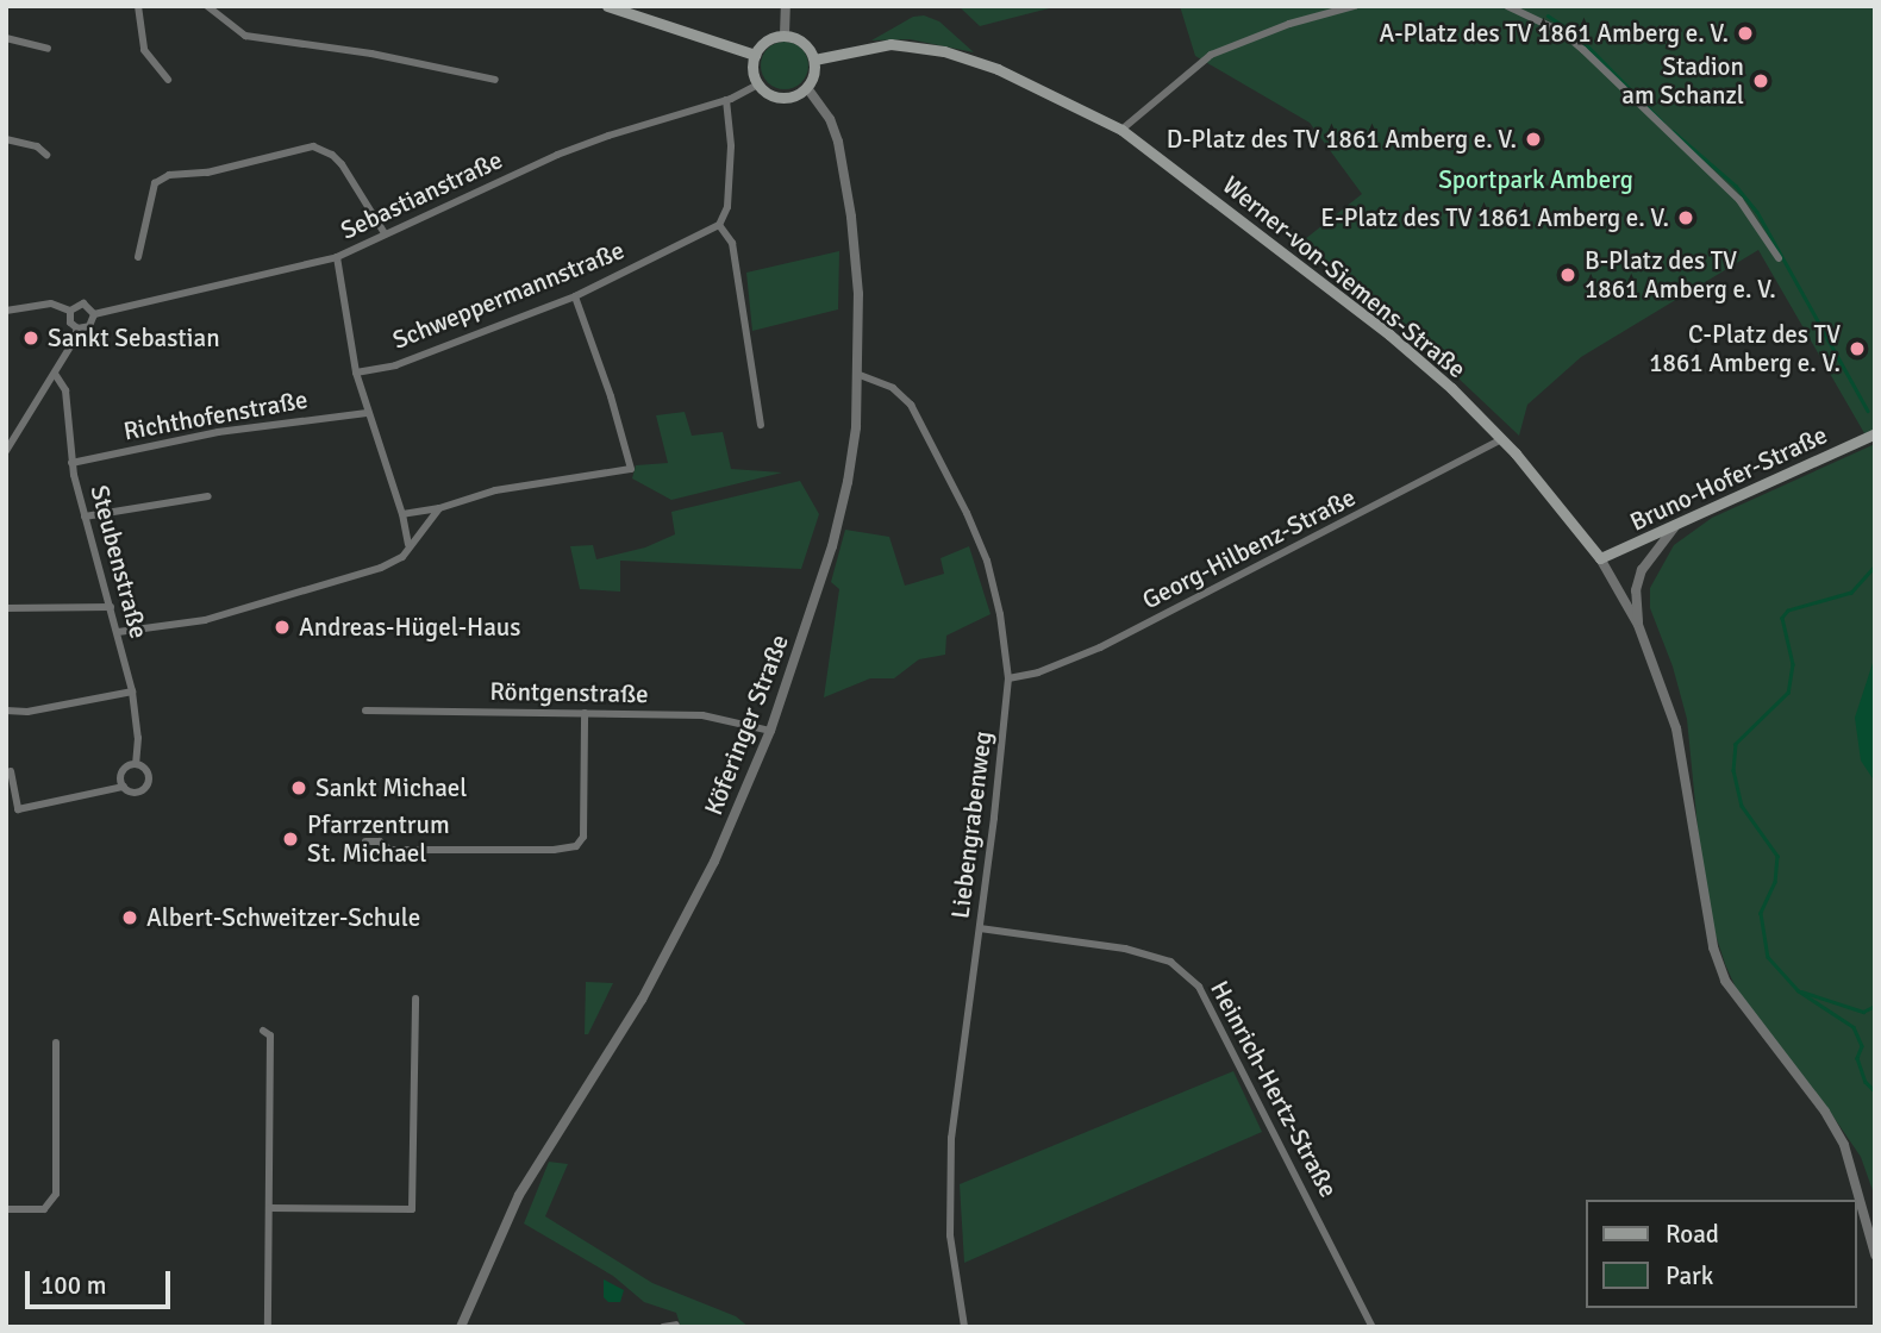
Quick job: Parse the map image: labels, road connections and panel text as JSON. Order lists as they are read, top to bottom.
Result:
{
  "streets": {
    "main road": ["Werner-von-Siemens-Straße", "Bruno-Hofer-Straße"],
    "street": [
      "Sebastianstraße",
      "Schweppermannstraße",
      "Richthofenstraße",
      "Georg-Hilbenz-Straße",
      "Steubenstraße",
      "Röntgenstraße",
      "Köferinger Straße",
      "Liebengrabenweg",
      "Heinrich-Hertz-Straße"
    ]
  },
  "crossings": [
    ["Sebastianstraße", "Werner-von-Siemens-Straße"],
    ["Sebastianstraße", "Köferinger Straße"],
    ["Werner-von-Siemens-Straße", "Bruno-Hofer-Straße"],
    ["Werner-von-Siemens-Straße", "Georg-Hilbenz-Straße"],
    ["Werner-von-Siemens-Straße", "Köferinger Straße"],
    ["Richthofenstraße", "Steubenstraße"],
    ["Georg-Hilbenz-Straße", "Liebengrabenweg"],
    ["Röntgenstraße", "Köferinger Straße"],
    ["Köferinger Straße", "Liebengrabenweg"],
    ["Liebengrabenweg", "Heinrich-Hertz-Straße"]
  ],
  "parks": ["Sportpark Amberg"],
  "places": [
    "A-Platz des TV 1861 Amberg e. V.",
    "Stadion am Schanzl",
    "D-Platz des TV 1861 Amberg e. V.",
    "E-Platz des TV 1861 Amberg e. V.",
    "B-Platz des TV 1861 Amberg e. V.",
    "Sankt Sebastian",
    "C-Platz des TV 1861 Amberg e. V.",
    "Andreas-Hügel-Haus",
    "Sankt Michael",
    "Pfarrzentrum St. Michael",
    "Albert-Schweitzer-Schule"
  ],
  "legend": ["Road", "Park"],
  "scale_bar": "100 m"
}
